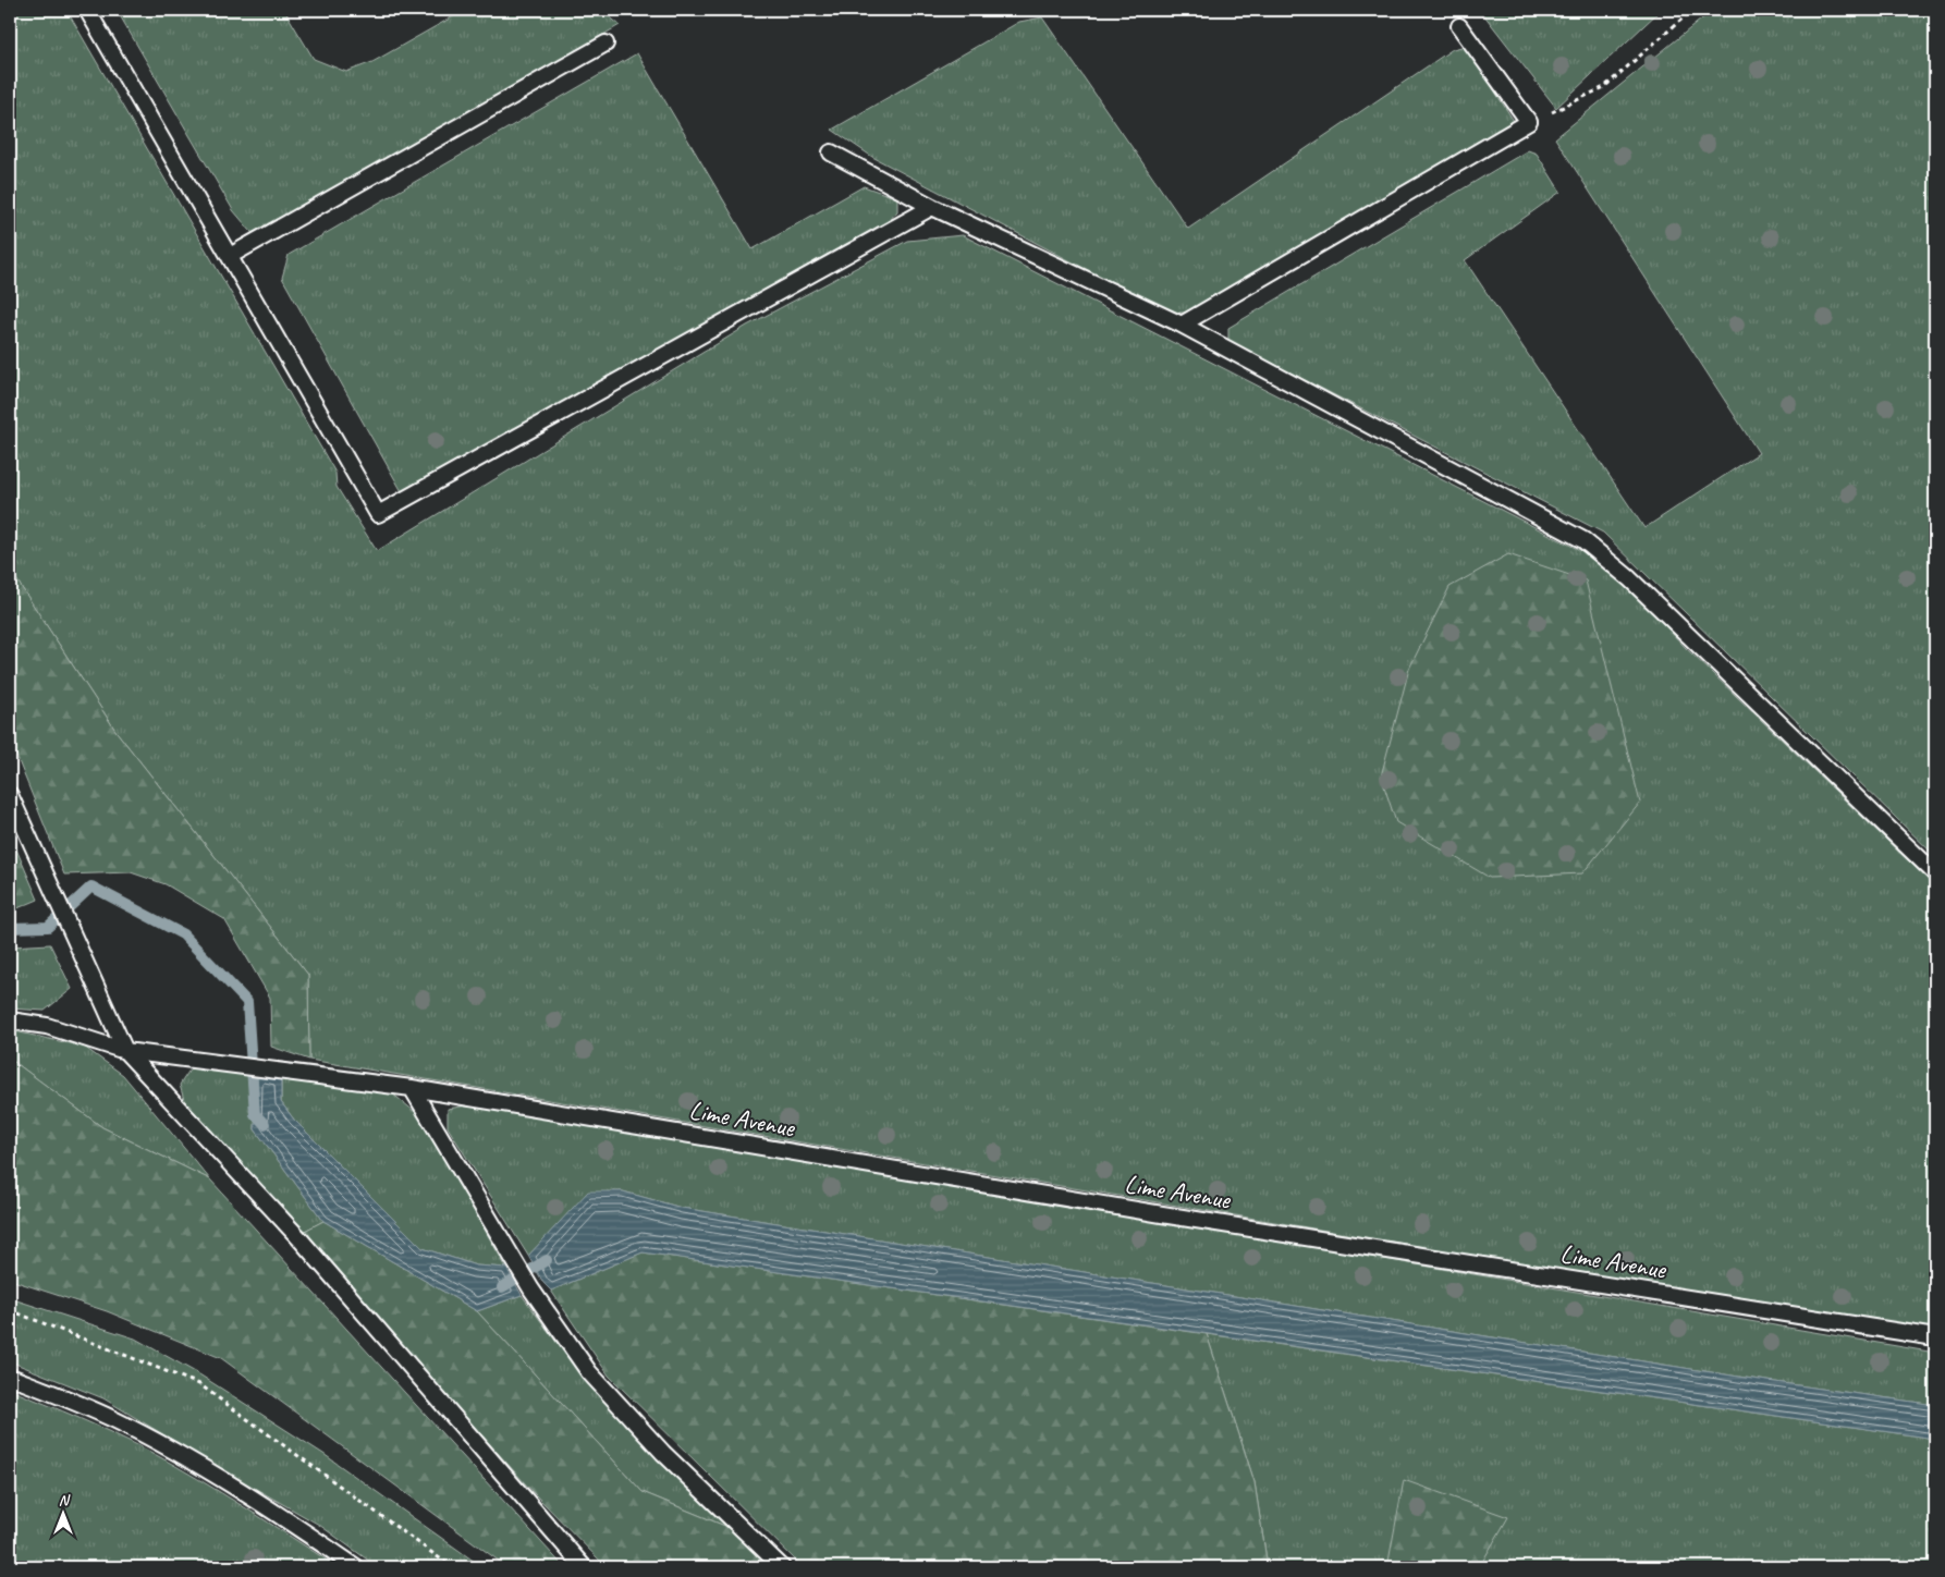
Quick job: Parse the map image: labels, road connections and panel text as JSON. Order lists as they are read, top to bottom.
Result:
{
  "streets": {
    "lane": ["Lime Avenue"]
  },
  "north": "top"
}
